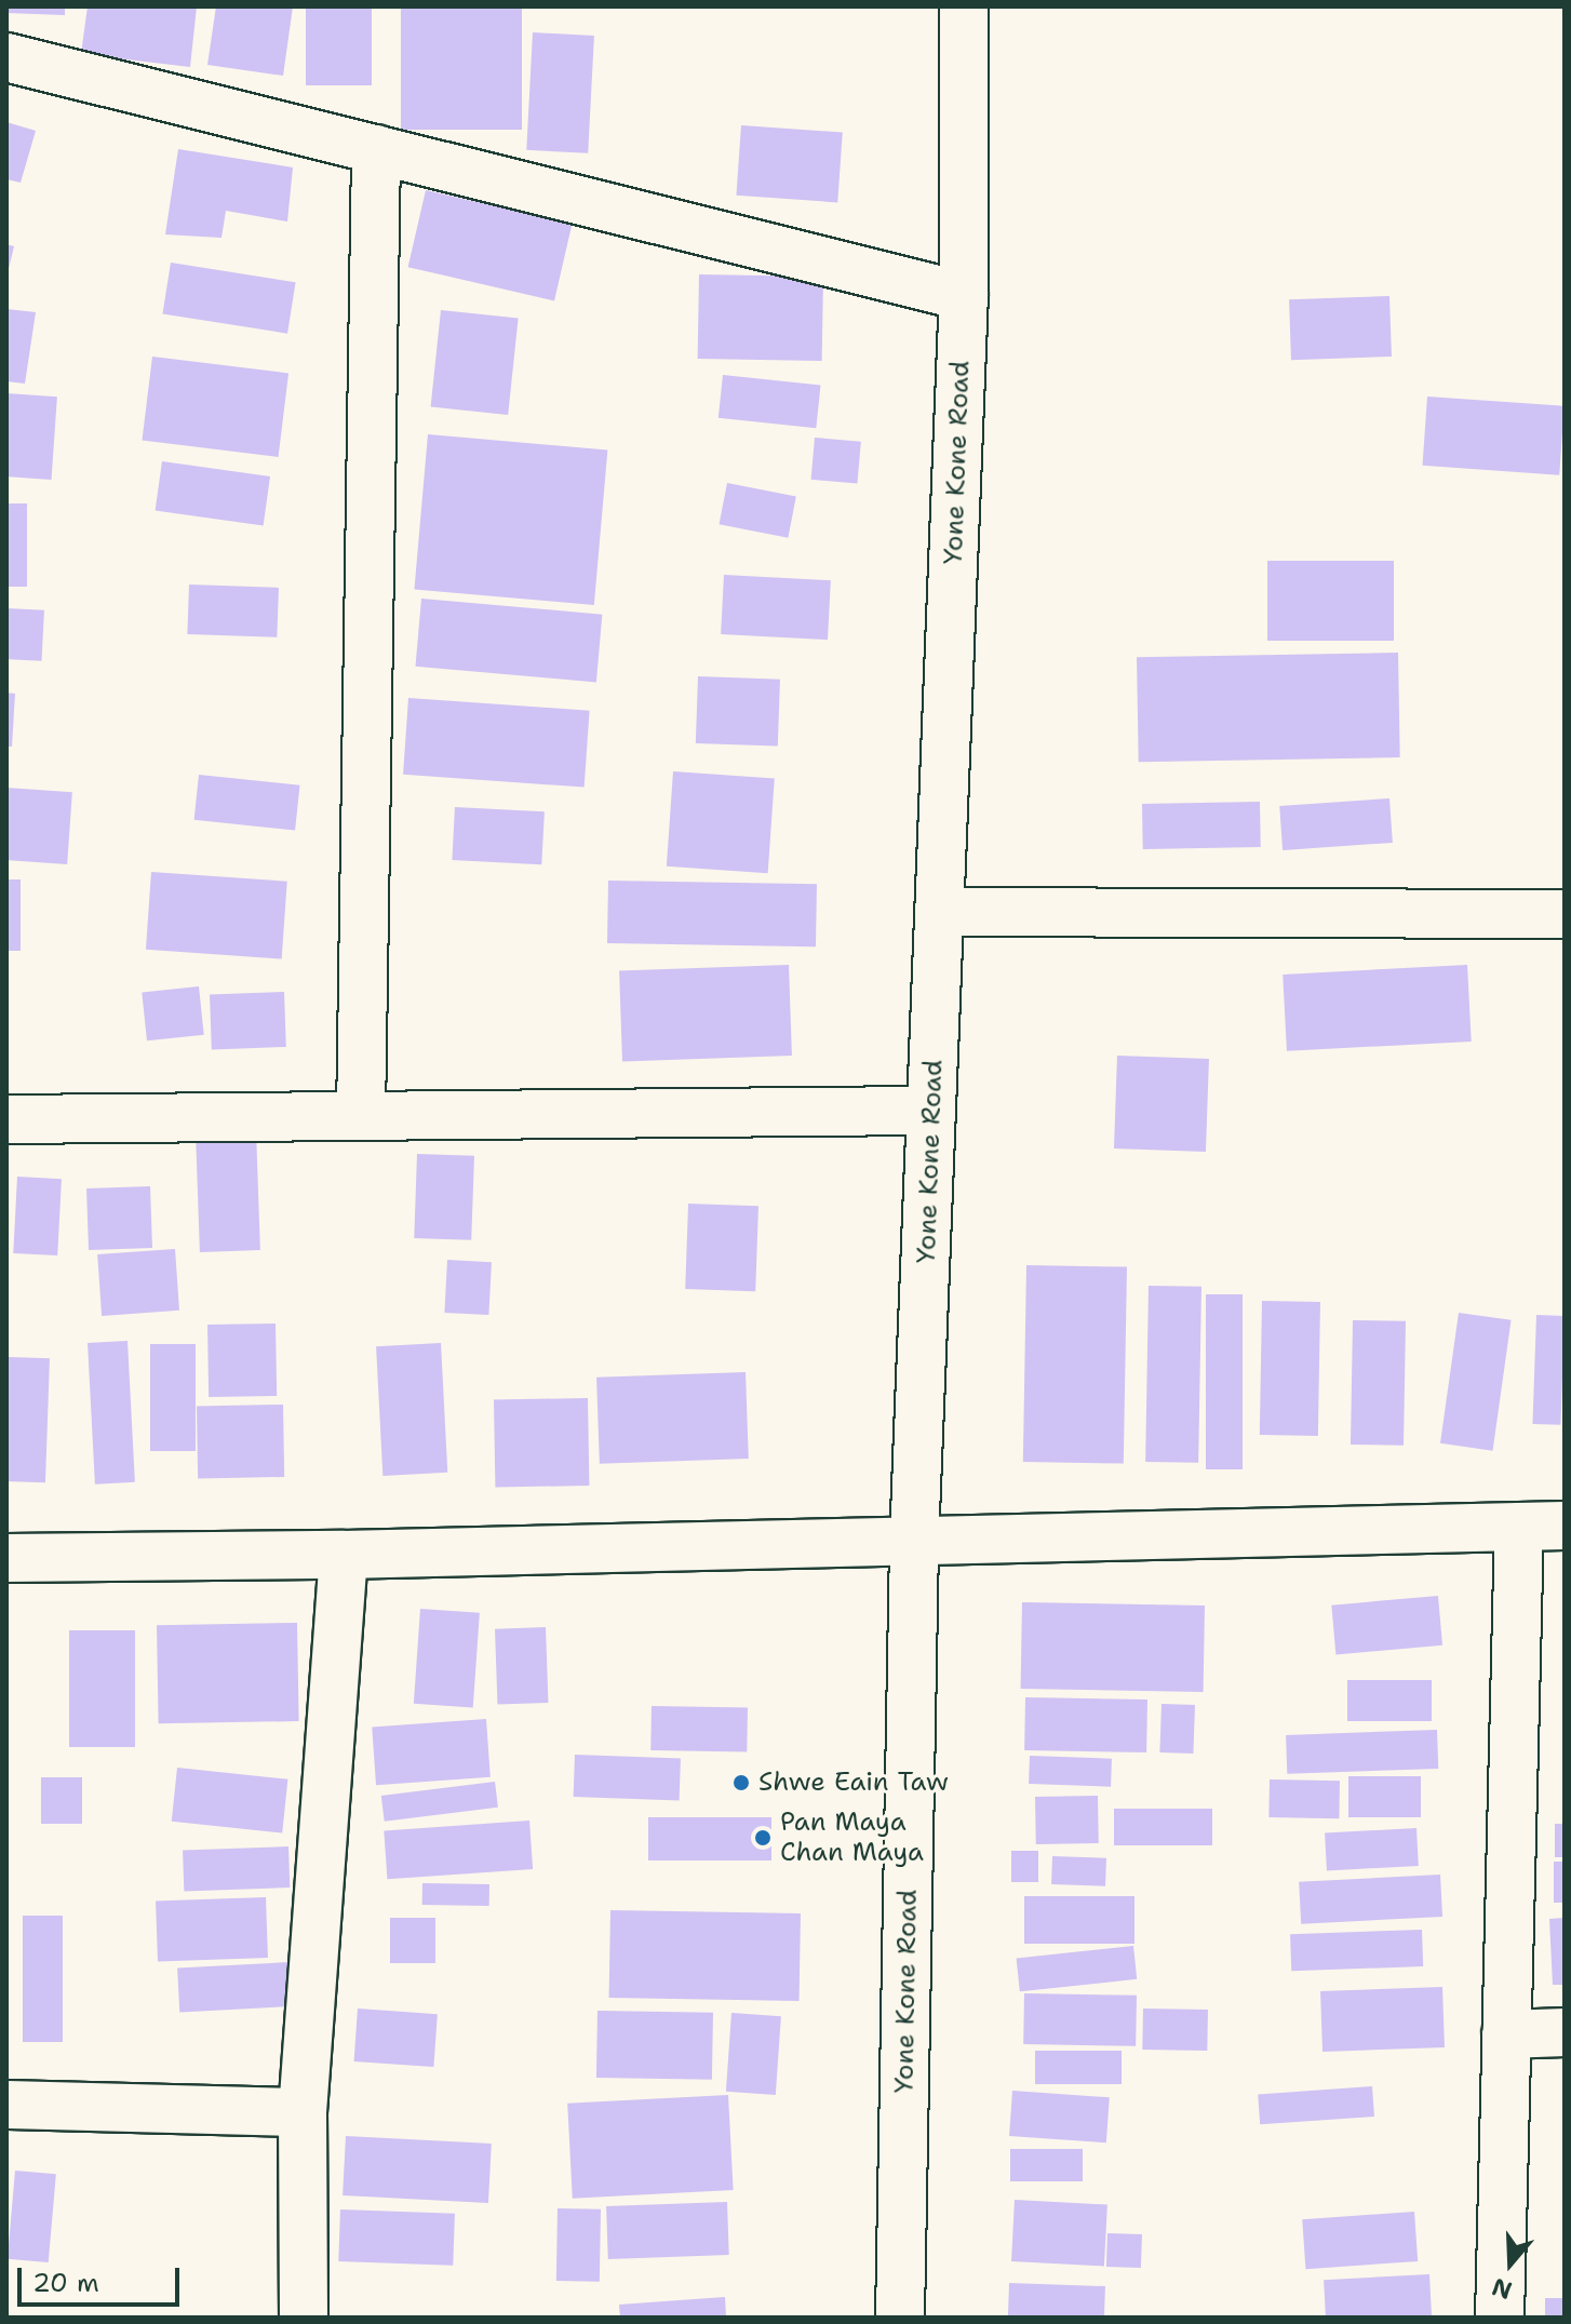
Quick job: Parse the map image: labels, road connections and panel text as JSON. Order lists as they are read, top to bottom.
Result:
{
  "streets": {
    "street": ["Yone Kone Road"]
  },
  "places": ["Shwe Eain Taw", "Pan Maya Chan Maya"],
  "scale_bar": "20 m",
  "north": "bottom"
}
